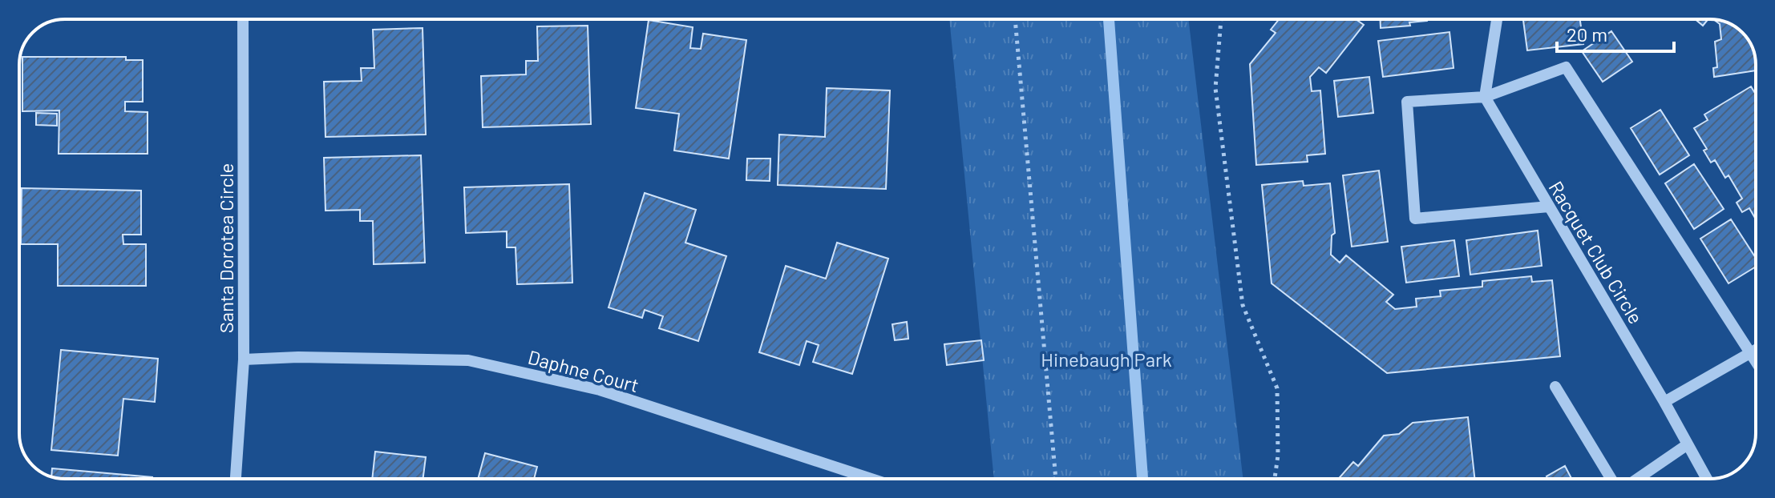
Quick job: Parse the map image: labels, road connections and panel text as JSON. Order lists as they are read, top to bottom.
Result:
{
  "streets": {
    "street": ["Santa Dorotea Circle", "Racquet Club Circle", "Daphne Court"]
  },
  "crossings": [
    ["Santa Dorotea Circle", "Daphne Court"]
  ],
  "parks": ["Hinebaugh Park"],
  "scale_bar": "20 m"
}
